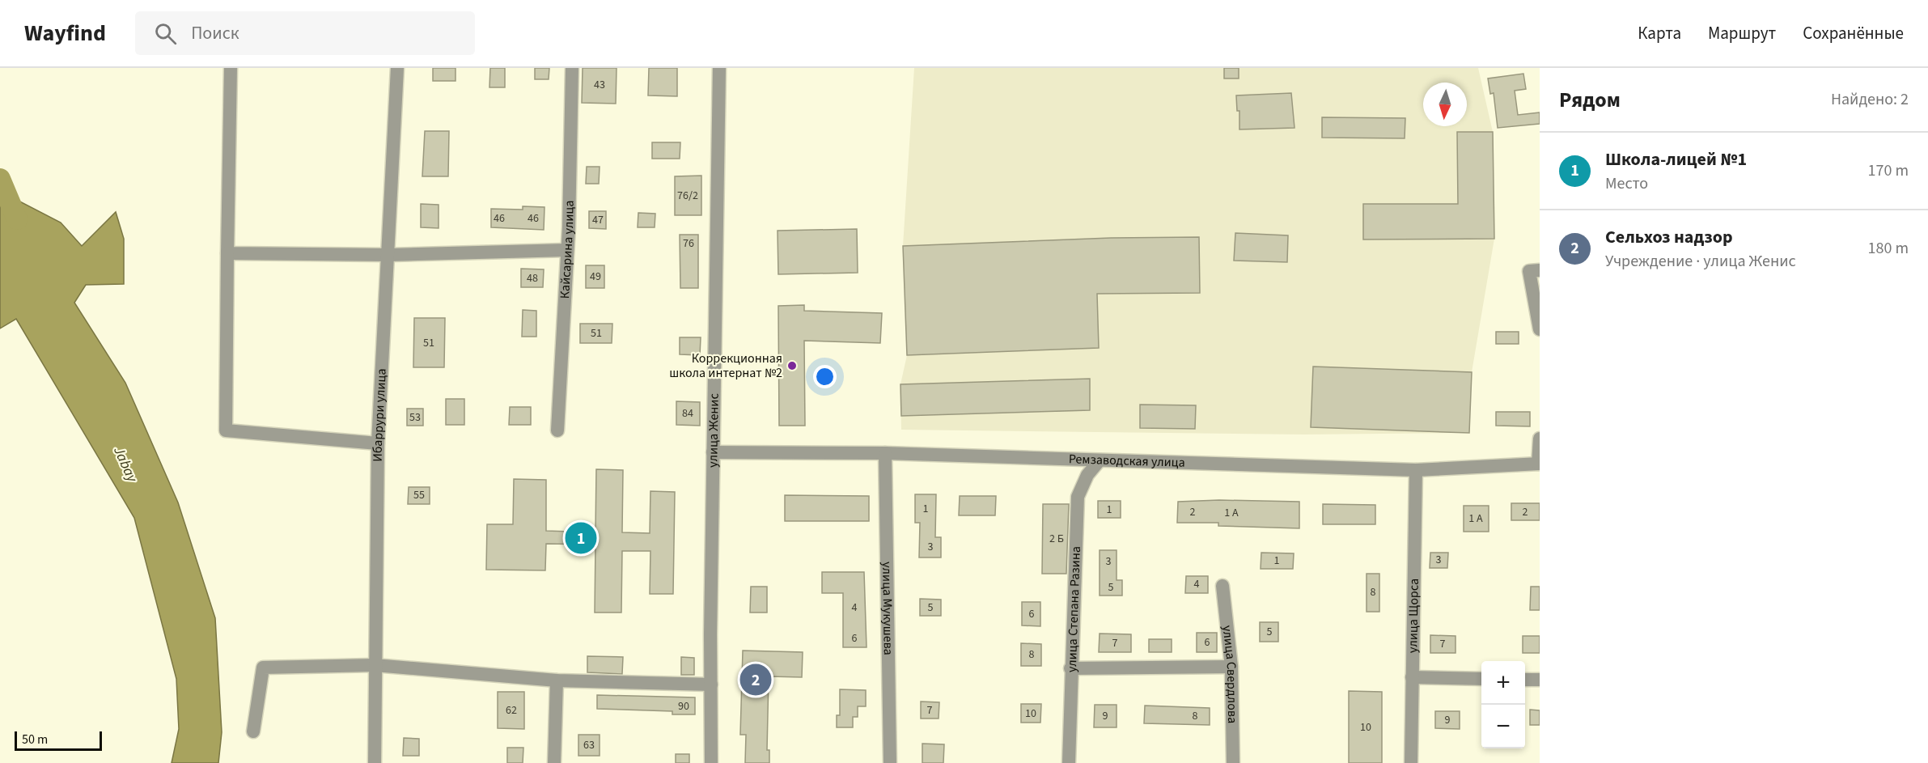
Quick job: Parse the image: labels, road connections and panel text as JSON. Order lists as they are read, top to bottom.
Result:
{
  "streets": {
    "street": [
      "Кайсарина улица",
      "Ибаррури улица",
      "улица Женис",
      "Ремзаводская улица",
      "улица Мукушева",
      "улица Степана Разина",
      "улица Щорса",
      "улица Свердлова"
    ]
  },
  "crossings": [
    ["улица Женис", "Ремзаводская улица"],
    ["Ремзаводская улица", "улица Мукушева"],
    ["Ремзаводская улица", "улица Степана Разина"],
    ["Ремзаводская улица", "улица Щорса"]
  ],
  "water": ["Jabay"],
  "places": ["Коррекционная школа интернат №2"],
  "house_numbers": [
    "43",
    "76/2",
    "46",
    "46",
    "47",
    "76",
    "49",
    "48",
    "51",
    "51",
    "84",
    "53",
    "55",
    "1",
    "1",
    "2",
    "2",
    "1 А",
    "1 А",
    "2 Б",
    "3",
    "3",
    "1",
    "3",
    "4",
    "5",
    "8",
    "4",
    "5",
    "6",
    "5",
    "6",
    "6",
    "7",
    "7",
    "8",
    "90",
    "62",
    "7",
    "10",
    "9",
    "8",
    "9",
    "10",
    "63"
  ],
  "scale_bar": "50 m",
  "north": "bottom",
  "page": {
    "header": "Wayfind",
    "search": "Поиск",
    "nav": ["Карта", "Маршрут", "Сохранённые"],
    "heading": ["Рядом", "Найдено: 2"],
    "list": [
      {
        "mark": "1",
        "name": "Школа-лицей №1",
        "note": "Место",
        "value": "170 m"
      },
      {
        "mark": "2",
        "name": "Сельхоз надзор",
        "note": "Учреждение · улица Женис",
        "value": "180 m"
      }
    ],
    "pins": ["1", "2"],
    "map_buttons": ["+", "−"],
    "scale": "50 m"
  }
}
